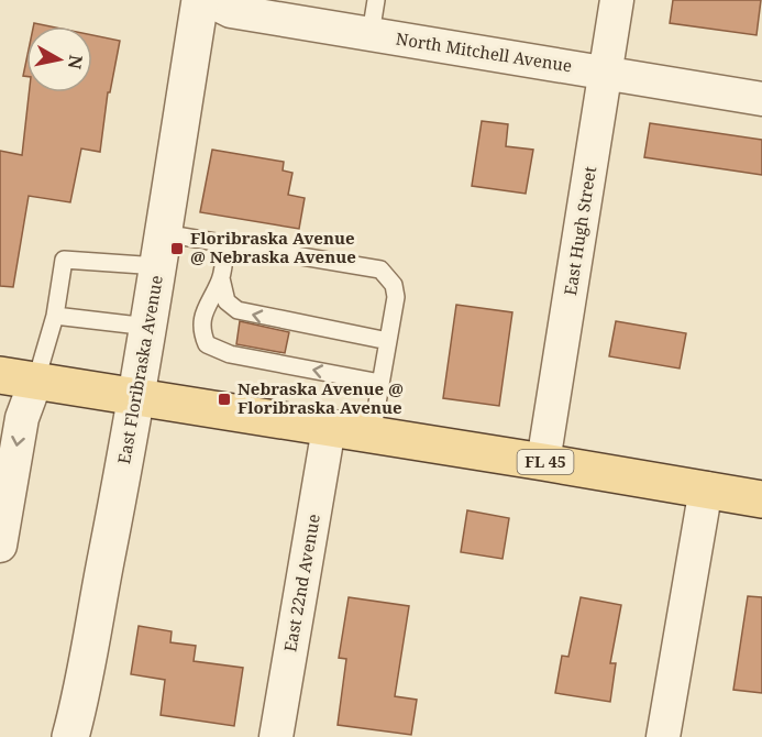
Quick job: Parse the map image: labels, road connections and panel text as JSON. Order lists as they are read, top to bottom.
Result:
{
  "streets": {
    "main road": ["FL 45"],
    "street": [
      "North Mitchell Avenue",
      "East Hugh Street",
      "East Floribraska Avenue",
      "East 22nd Avenue"
    ]
  },
  "crossings": [
    ["North Mitchell Avenue", "East Hugh Street"],
    ["East Hugh Street", "FL 45"],
    ["East Floribraska Avenue", "FL 45"],
    ["FL 45", "East 22nd Avenue"]
  ],
  "places": {
    "transit": ["Floribraska Avenue @ Nebraska Avenue", "Nebraska Avenue @ Floribraska Avenue"]
  },
  "north": "right"
}
